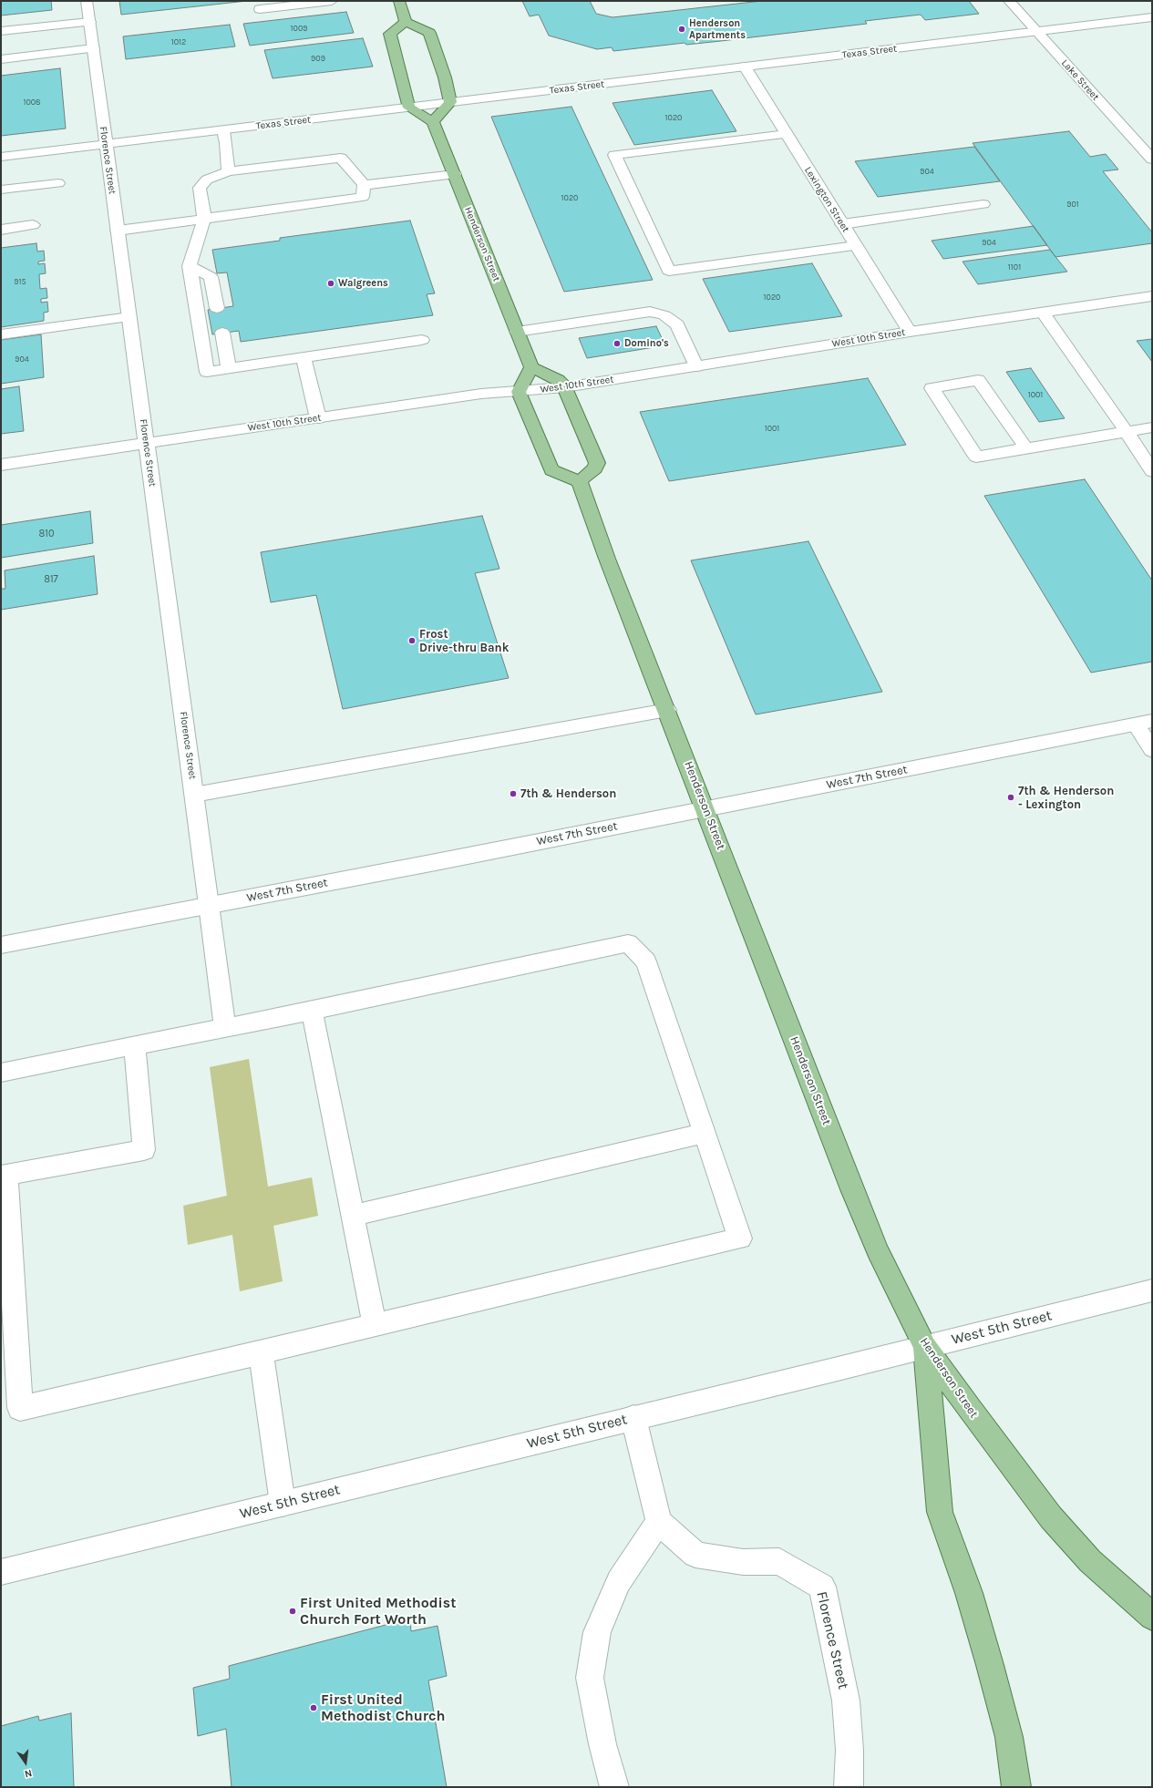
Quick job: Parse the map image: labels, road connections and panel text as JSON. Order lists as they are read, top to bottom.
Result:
{
  "streets": {
    "main road": ["Henderson Street"],
    "street": [
      "Texas Street",
      "Lake Street",
      "Florence Street",
      "Lexington Street",
      "West 10th Street",
      "West 7th Street",
      "West 5th Street"
    ]
  },
  "crossings": [
    ["Texas Street", "Lake Street"],
    ["Texas Street", "Florence Street"],
    ["Texas Street", "Lexington Street"],
    ["Florence Street", "West 10th Street"],
    ["Florence Street", "West 7th Street"],
    ["Lexington Street", "West 10th Street"],
    ["Henderson Street", "West 7th Street"],
    ["Henderson Street", "West 5th Street"]
  ],
  "places": [
    "Henderson Apartments",
    "Walgreens",
    "Domino's",
    "Frost Drive-thru Bank",
    "7th & Henderson",
    "7th & Henderson - Lexington",
    "First United Methodist Church Fort Worth",
    "First United Methodist Church"
  ],
  "house_numbers": [
    "1009",
    "1012",
    "909",
    "1008",
    "1020",
    "904",
    "1020",
    "901",
    "904",
    "1101",
    "915",
    "1020",
    "904",
    "1001",
    "1001",
    "810",
    "817"
  ],
  "north": "bottom"
}
